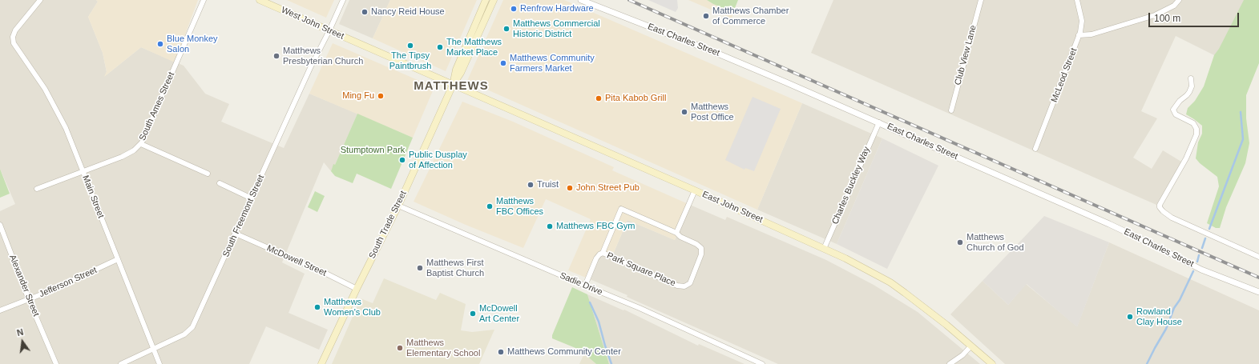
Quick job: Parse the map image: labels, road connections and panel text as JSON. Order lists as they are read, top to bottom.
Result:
{
  "streets": {
    "main road": ["West John Street", "East John Street", "South Trade Street"],
    "street": [
      "East Charles Street",
      "Club View Lane",
      "McLeod Street",
      "South Ames Street",
      "Charles Buckley Way",
      "Main Street",
      "South Freemont Street",
      "McDowell Street",
      "Park Square Place",
      "Jefferson Street",
      "Sadie Drive",
      "Alexander Street"
    ]
  },
  "crossings": [
    ["West John Street", "East John Street"],
    ["West John Street", "South Freemont Street"],
    ["West John Street", "South Trade Street"],
    ["East Charles Street", "Charles Buckley Way"],
    ["South Ames Street", "Main Street"],
    ["Charles Buckley Way", "East John Street"],
    ["Main Street", "South Freemont Street"],
    ["Main Street", "Jefferson Street"],
    ["East John Street", "South Trade Street"],
    ["South Freemont Street", "McDowell Street"],
    ["South Trade Street", "McDowell Street"],
    ["South Trade Street", "Sadie Drive"],
    ["Park Square Place", "Sadie Drive"],
    ["Jefferson Street", "Alexander Street"]
  ],
  "districts": ["MATTHEWS"],
  "parks": ["Stumptown Park"],
  "places": [
    "Renfrow Hardware",
    "Nancy Reid House",
    "Matthews Chamber of Commerce",
    "Matthews Commercial Historic District",
    "Blue Monkey Salon",
    "The Tipsy Paintbrush",
    "The Matthews Market Place",
    "Matthews Presbyterian Church",
    "Matthews Community Farmers Market",
    "Ming Fu",
    "Pita Kabob Grill",
    "Matthews Post Office",
    "Public Dusplay of Affection",
    "Truist",
    "John Street Pub",
    "Matthews FBC Offices",
    "Matthews FBC Gym",
    "Matthews Church of God",
    "Matthews First Baptist Church",
    "Matthews Women's Club",
    "McDowell Art Center",
    "Rowland Clay House",
    "Matthews Elementary School",
    "Matthews Community Center"
  ],
  "scale_bar": "100 m",
  "north": "top"
}
